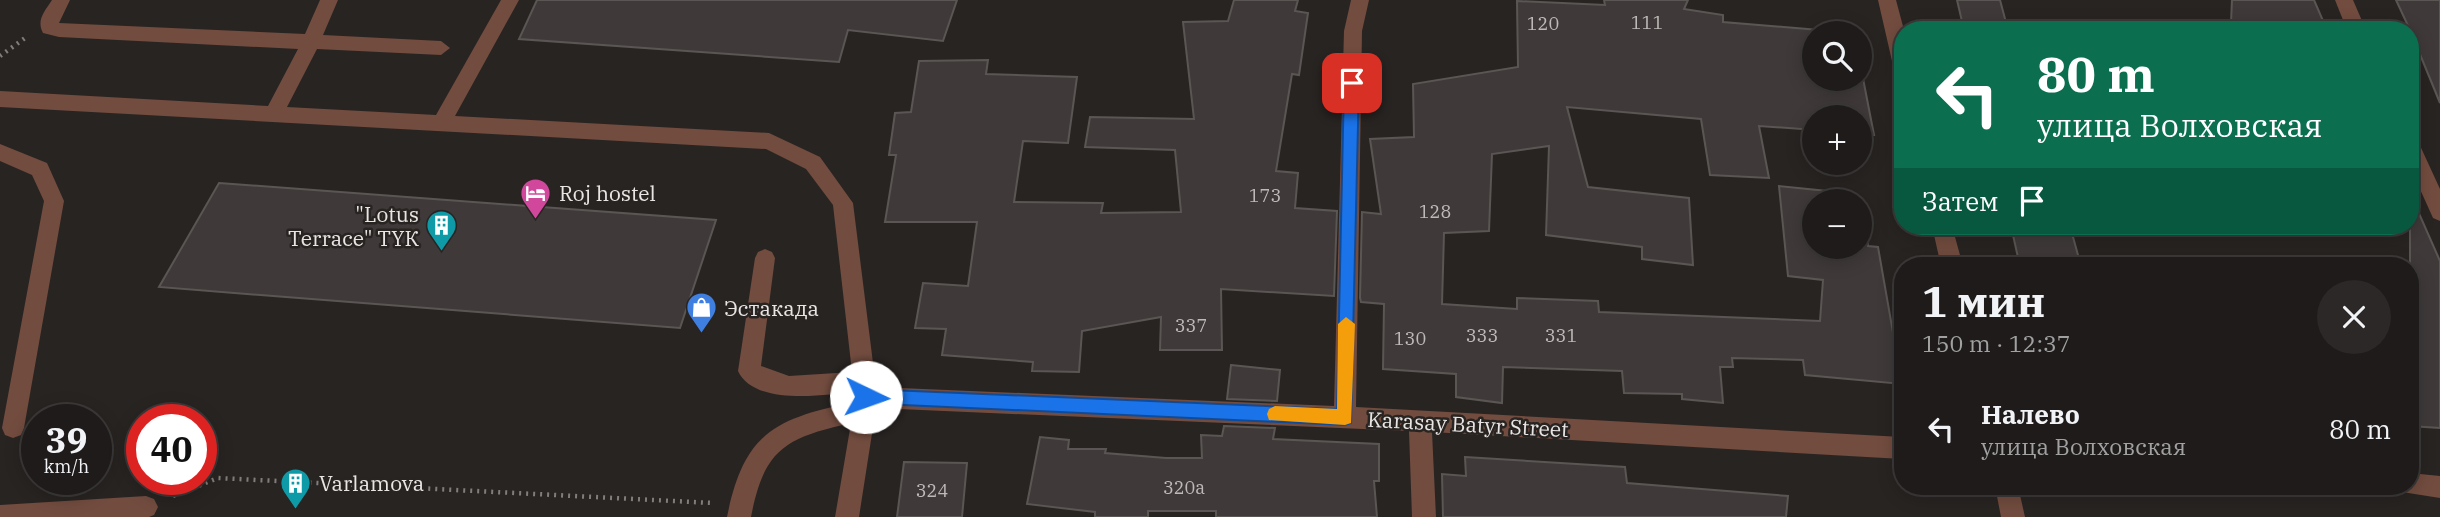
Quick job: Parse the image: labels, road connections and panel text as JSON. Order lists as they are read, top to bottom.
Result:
{
  "streets": {
    "street": ["Karasay Batyr Street"]
  },
  "places": {
    "hotel": ["Roj hostel"],
    "building": ["\"Lotus Terrace\" ТҮК", "Varlamova"],
    "shop": ["Эстакада"]
  },
  "house_numbers": [
    "111",
    "120",
    "173",
    "128",
    "337",
    "333",
    "331",
    "130",
    "320а",
    "324"
  ],
  "page": {
    "map_buttons": ["+", "−"],
    "turn": ["80 m", "улица Волховская"],
    "then": "Затем",
    "heading": ["1 мин", "150 m · 12:37"],
    "list": [
      {
        "name": "Налево",
        "note": "улица Волховская",
        "value": "80 m"
      }
    ],
    "speed": "39 km/h",
    "limit": "40"
  }
}
